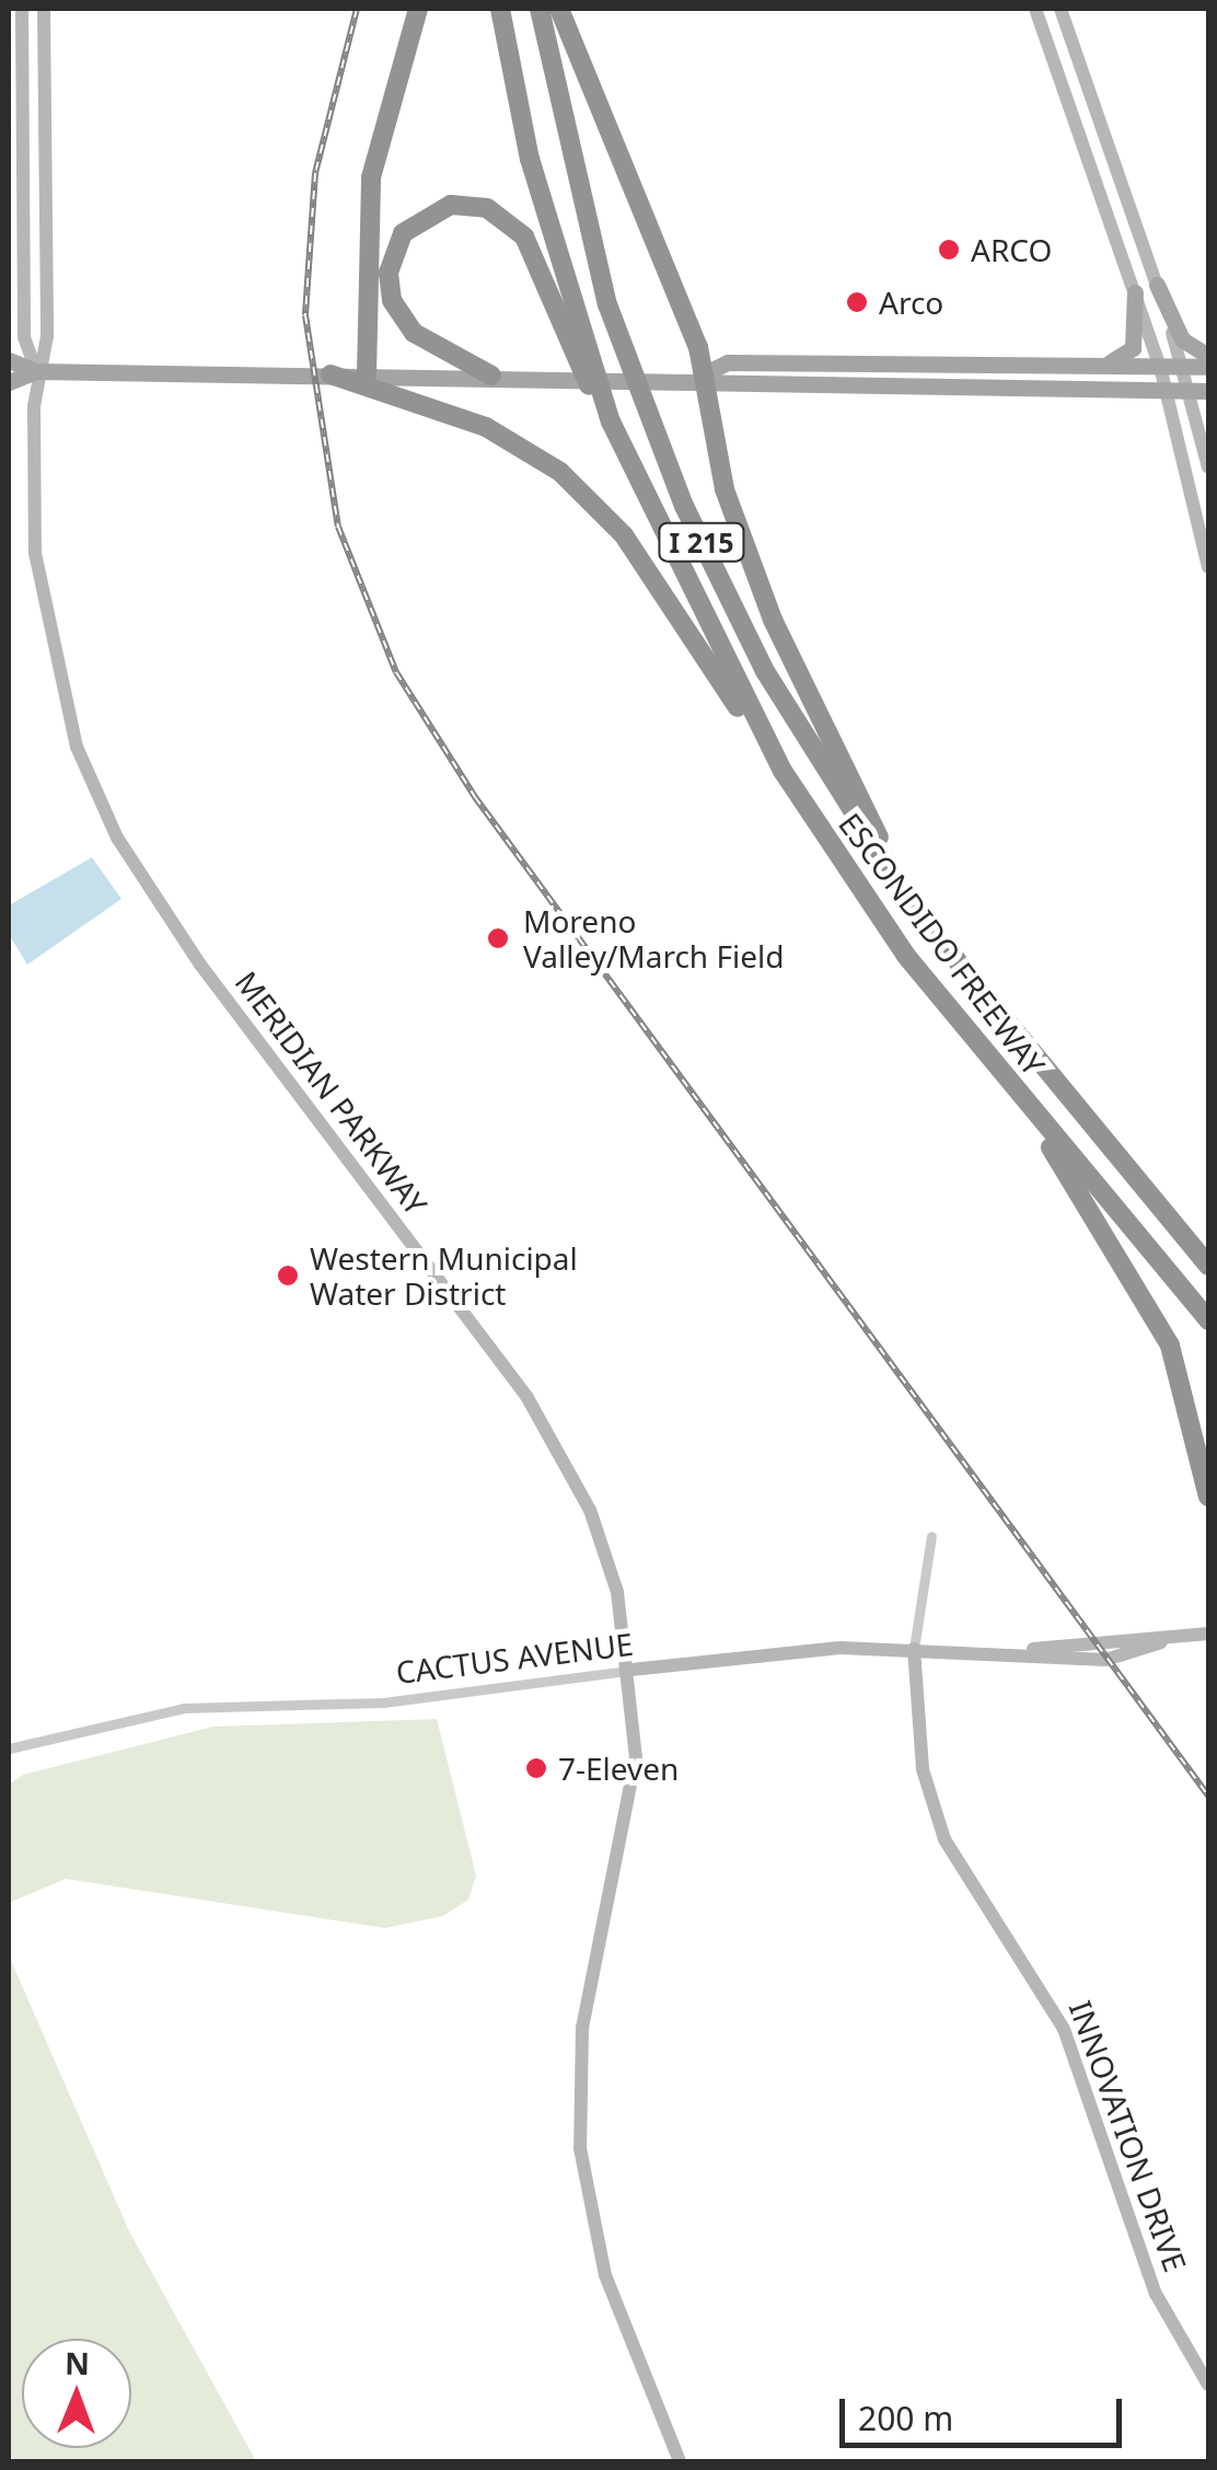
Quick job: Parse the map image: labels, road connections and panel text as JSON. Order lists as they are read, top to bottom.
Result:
{
  "streets": {
    "highway": ["I 215", "ESCONDIDO FREEWAY"],
    "main road": ["MERIDIAN PARKWAY", "CACTUS AVENUE", "INNOVATION DRIVE"]
  },
  "crossings": [
    ["MERIDIAN PARKWAY", "CACTUS AVENUE"],
    ["CACTUS AVENUE", "INNOVATION DRIVE"]
  ],
  "places": [
    "ARCO",
    "Arco",
    "Moreno Valley/March Field",
    "Western Municipal Water District",
    "7-Eleven"
  ],
  "scale_bar": "200 m",
  "north": "top"
}
